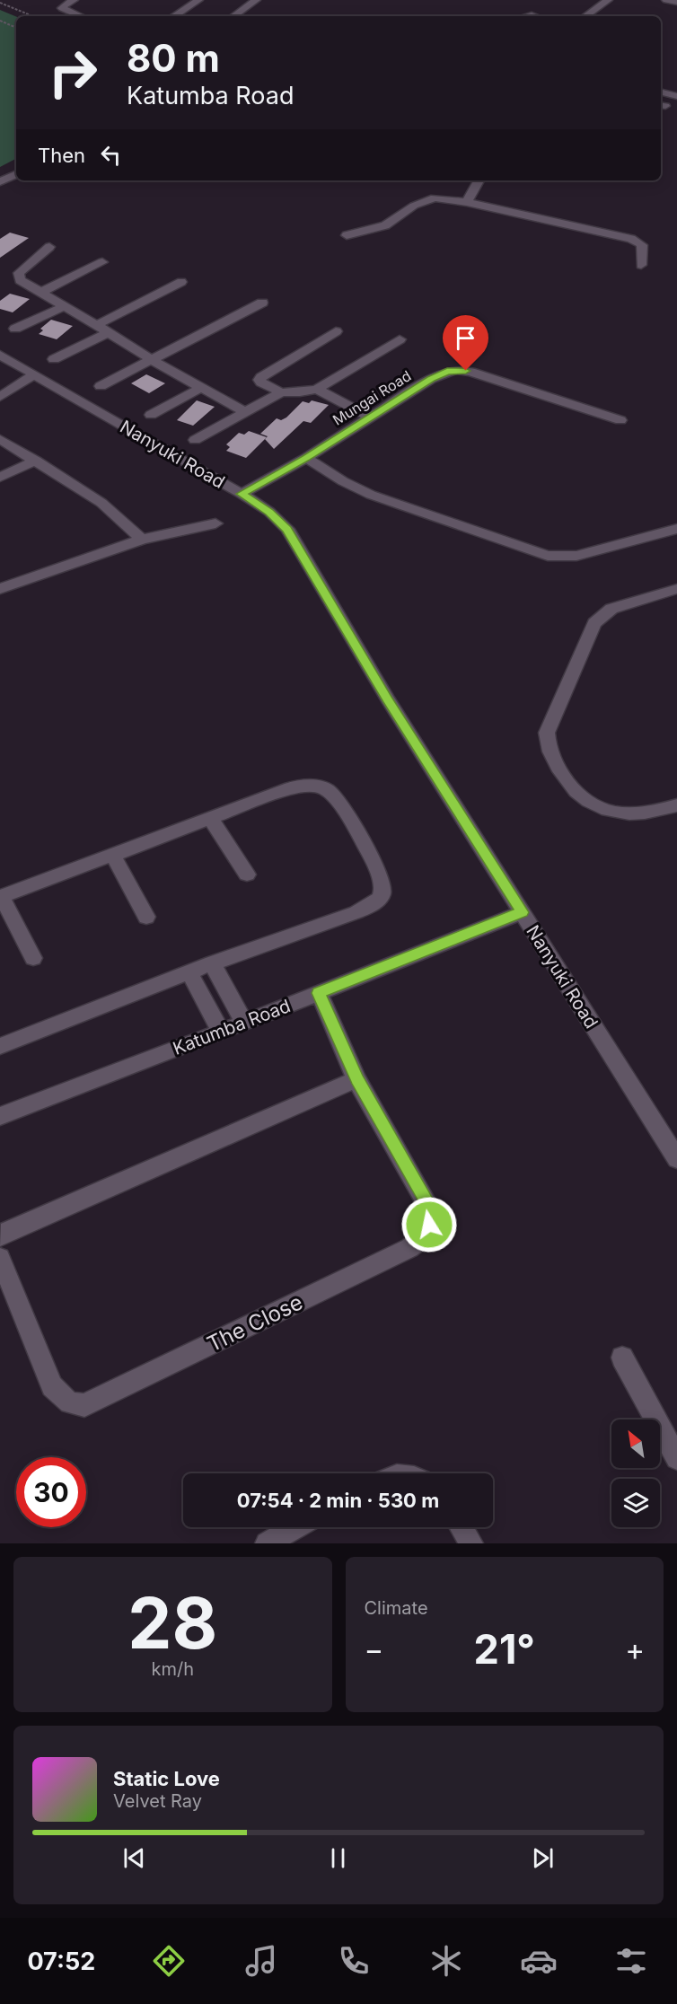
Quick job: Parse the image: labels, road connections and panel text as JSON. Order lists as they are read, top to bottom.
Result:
{
  "streets": {
    "street": [
      "Mungai Road",
      "Nanyuki Road",
      "Katumba Road",
      "The Close"
    ]
  },
  "crossings": [
    ["Mungai Road", "Nanyuki Road"],
    ["Nanyuki Road", "Katumba Road"],
    ["Katumba Road", "The Close"]
  ],
  "north": "top left",
  "page": {
    "turn": ["80 m", "Katumba Road"],
    "then": "Then",
    "limit": "30",
    "trip": "07:54 · 2 min · 530 m",
    "tile": [
      ["28", "km/h"],
      "Climate"
    ],
    "heat": ["−", "21°", "+"],
    "song": ["Static Love", "Velvet Ray"],
    "tabs": "07:52"
  }
}
